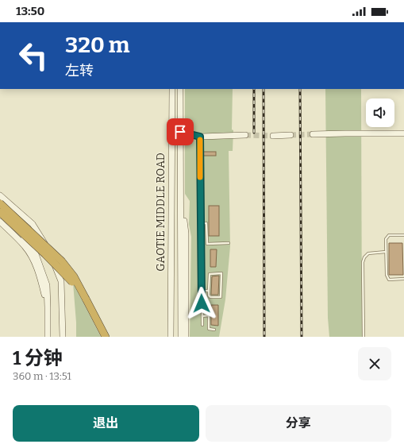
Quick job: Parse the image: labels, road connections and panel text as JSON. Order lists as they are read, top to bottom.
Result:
{
  "streets": {
    "street": ["GAOTIE MIDDLE ROAD"]
  },
  "page": {
    "status": "13:50",
    "turn": ["320 m", "左转"],
    "heading": ["1 分钟", "360 m · 13:51"],
    "buttons": ["退出", "分享"]
  }
}
